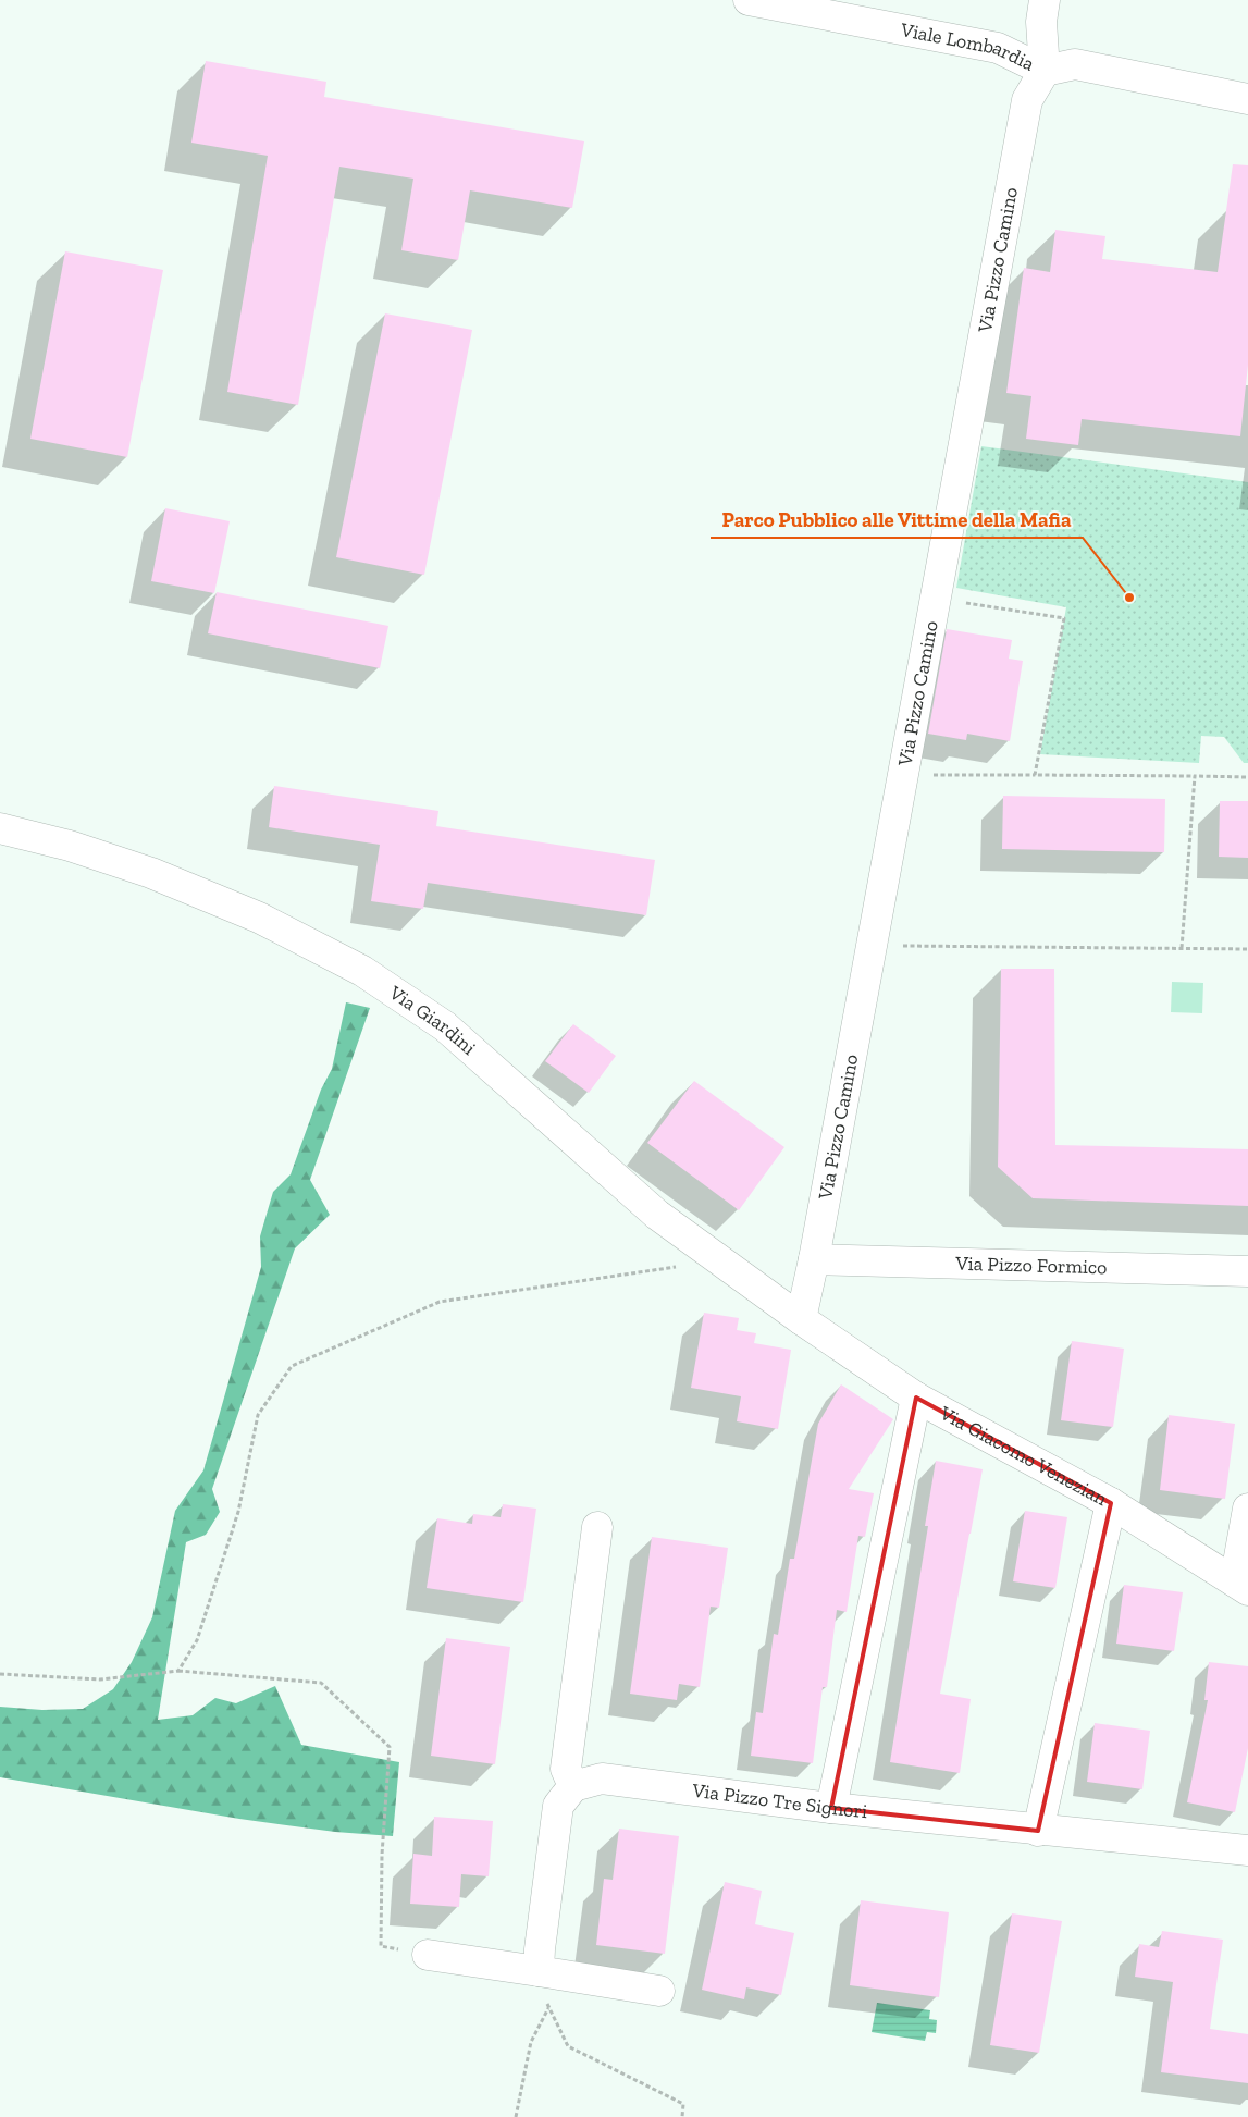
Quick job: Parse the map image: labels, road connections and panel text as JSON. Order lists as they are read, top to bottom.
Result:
{
  "streets": {
    "street": [
      "Viale Lombardia",
      "Via Pizzo Camino",
      "Via Giardini",
      "Via Pizzo Formico",
      "Via Giacomo Venezian",
      "Via Pizzo Tre Signori"
    ]
  },
  "crossings": [
    ["Viale Lombardia", "Via Pizzo Camino"],
    ["Via Pizzo Camino", "Via Giardini"],
    ["Via Pizzo Camino", "Via Pizzo Formico"],
    ["Via Pizzo Camino", "Via Giacomo Venezian"],
    ["Via Giardini", "Via Giacomo Venezian"]
  ],
  "places": ["Parco Pubblico alle Vittime della Mafia"]
}
